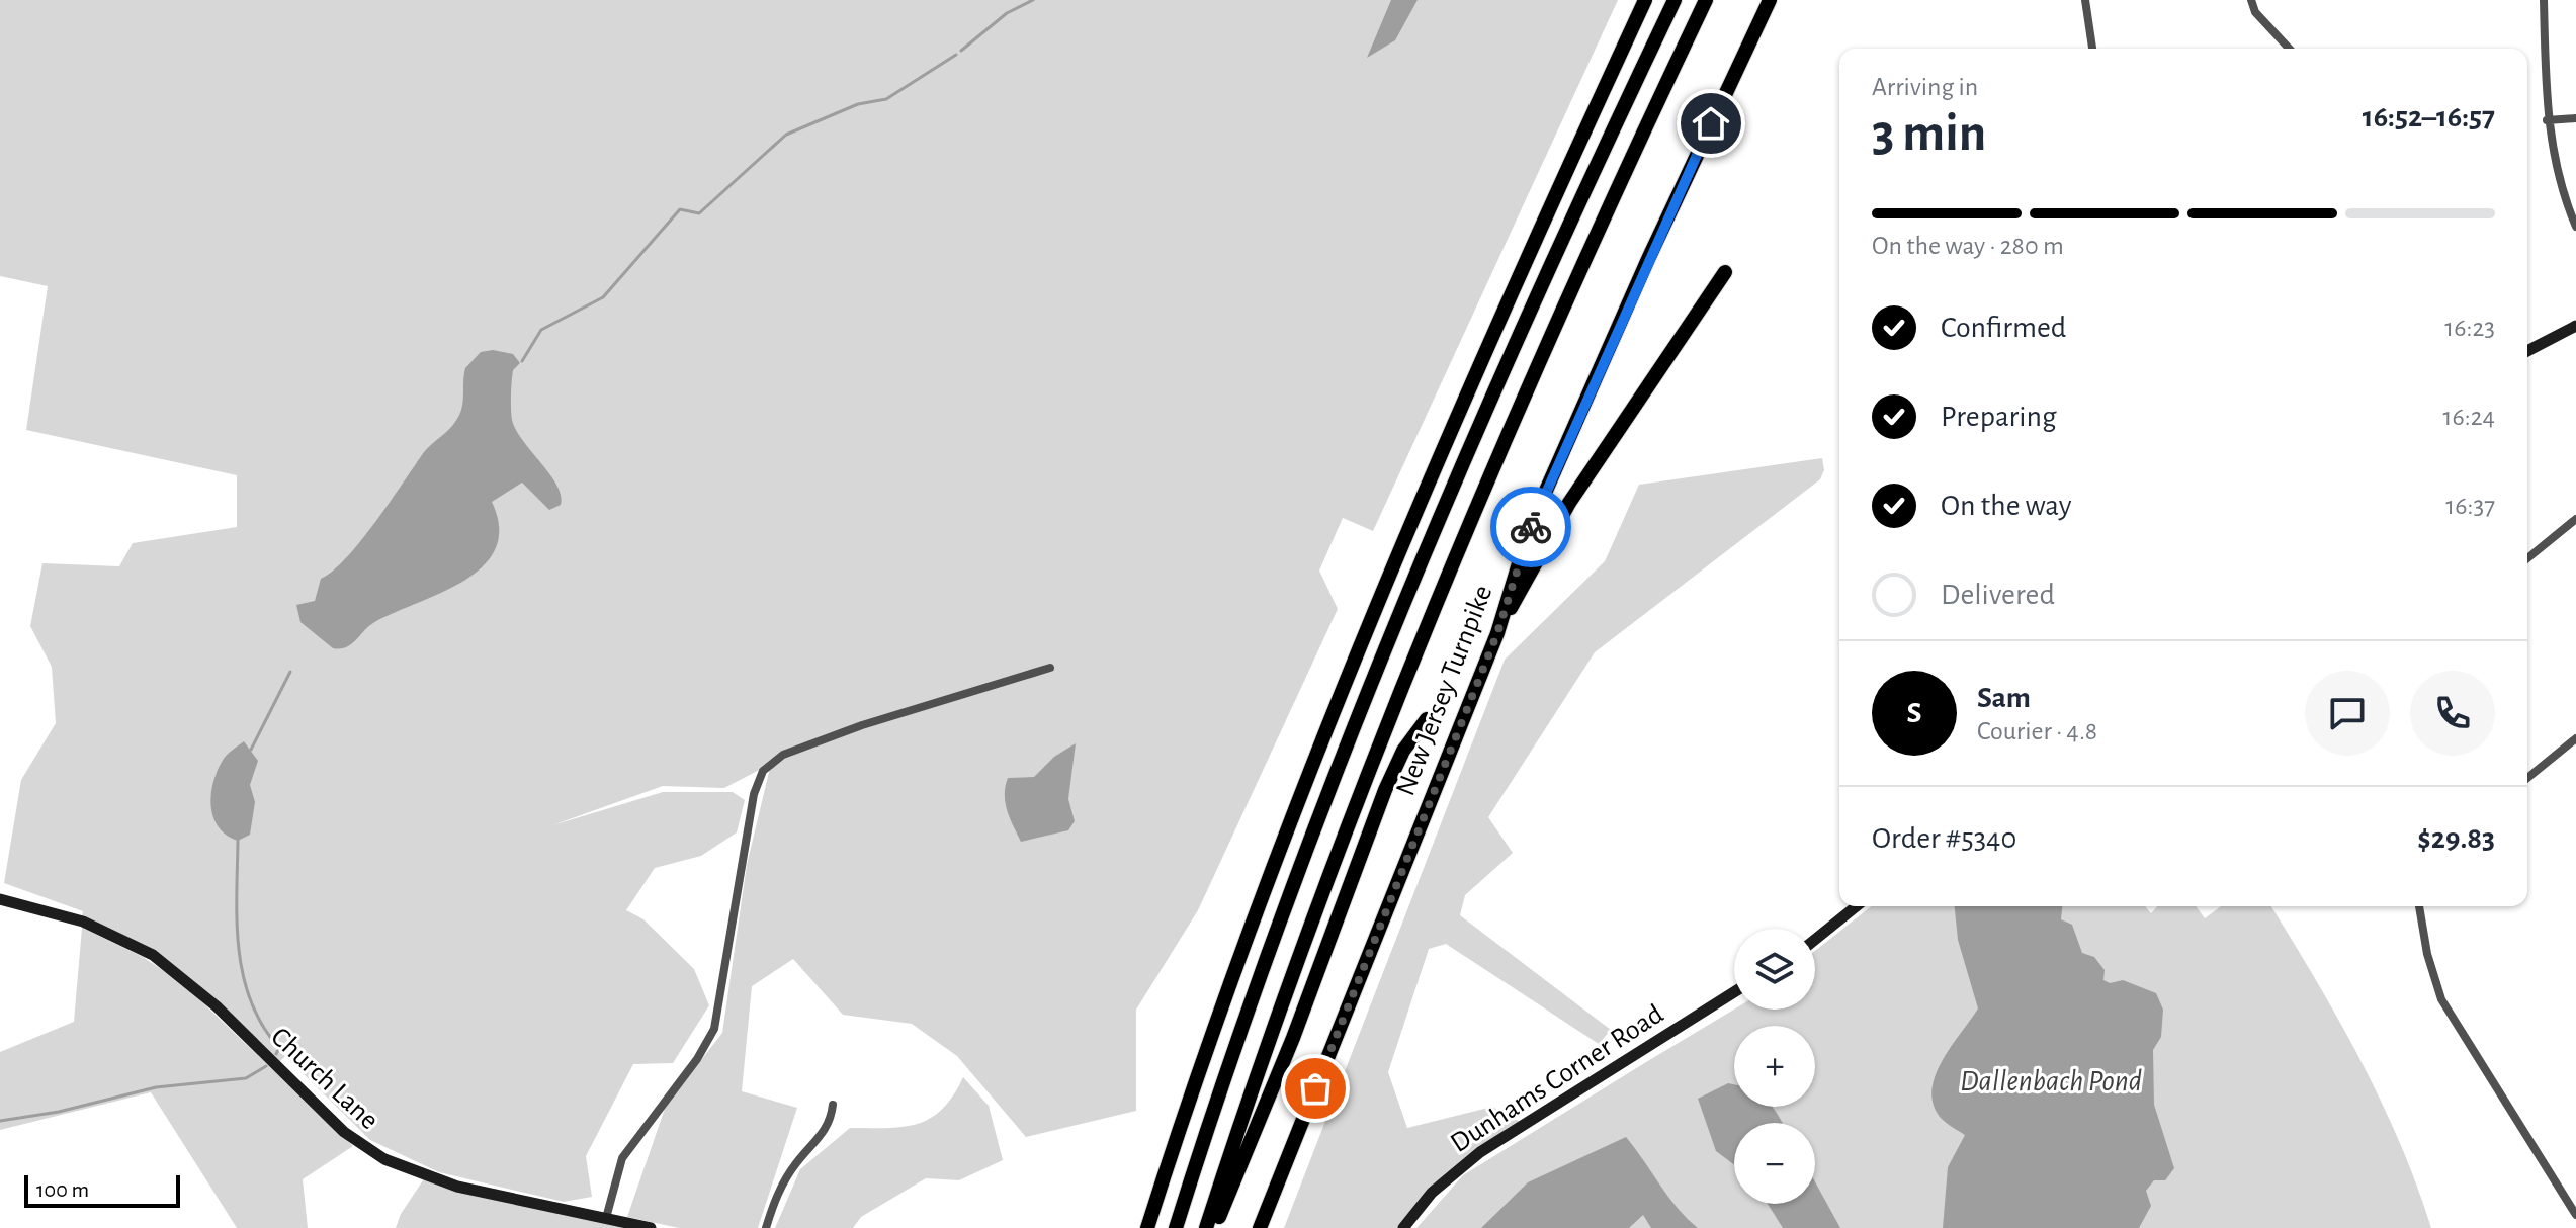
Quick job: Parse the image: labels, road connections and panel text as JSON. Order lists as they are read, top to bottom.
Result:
{
  "streets": {
    "highway": ["New Jersey Turnpike"],
    "street": ["Church Lane", "Dunhams Corner Road"]
  },
  "water": ["Dallenbach Pond"],
  "scale_bar": "100 m",
  "page": {
    "heading": ["3 min", "Arriving in", "16:52–16:57"],
    "panel": [
      "Sam",
      "Courier · 4.8",
      "Order #5340",
      "$29.83"
    ],
    "bar": "On the way · 280 m",
    "list": [
      ["Confirmed", "16:23"],
      ["Preparing", "16:24"],
      ["On the way", "16:37"],
      "Delivered"
    ],
    "round": "S",
    "map_buttons": ["+", "−"],
    "scale": "100 m"
  }
}
